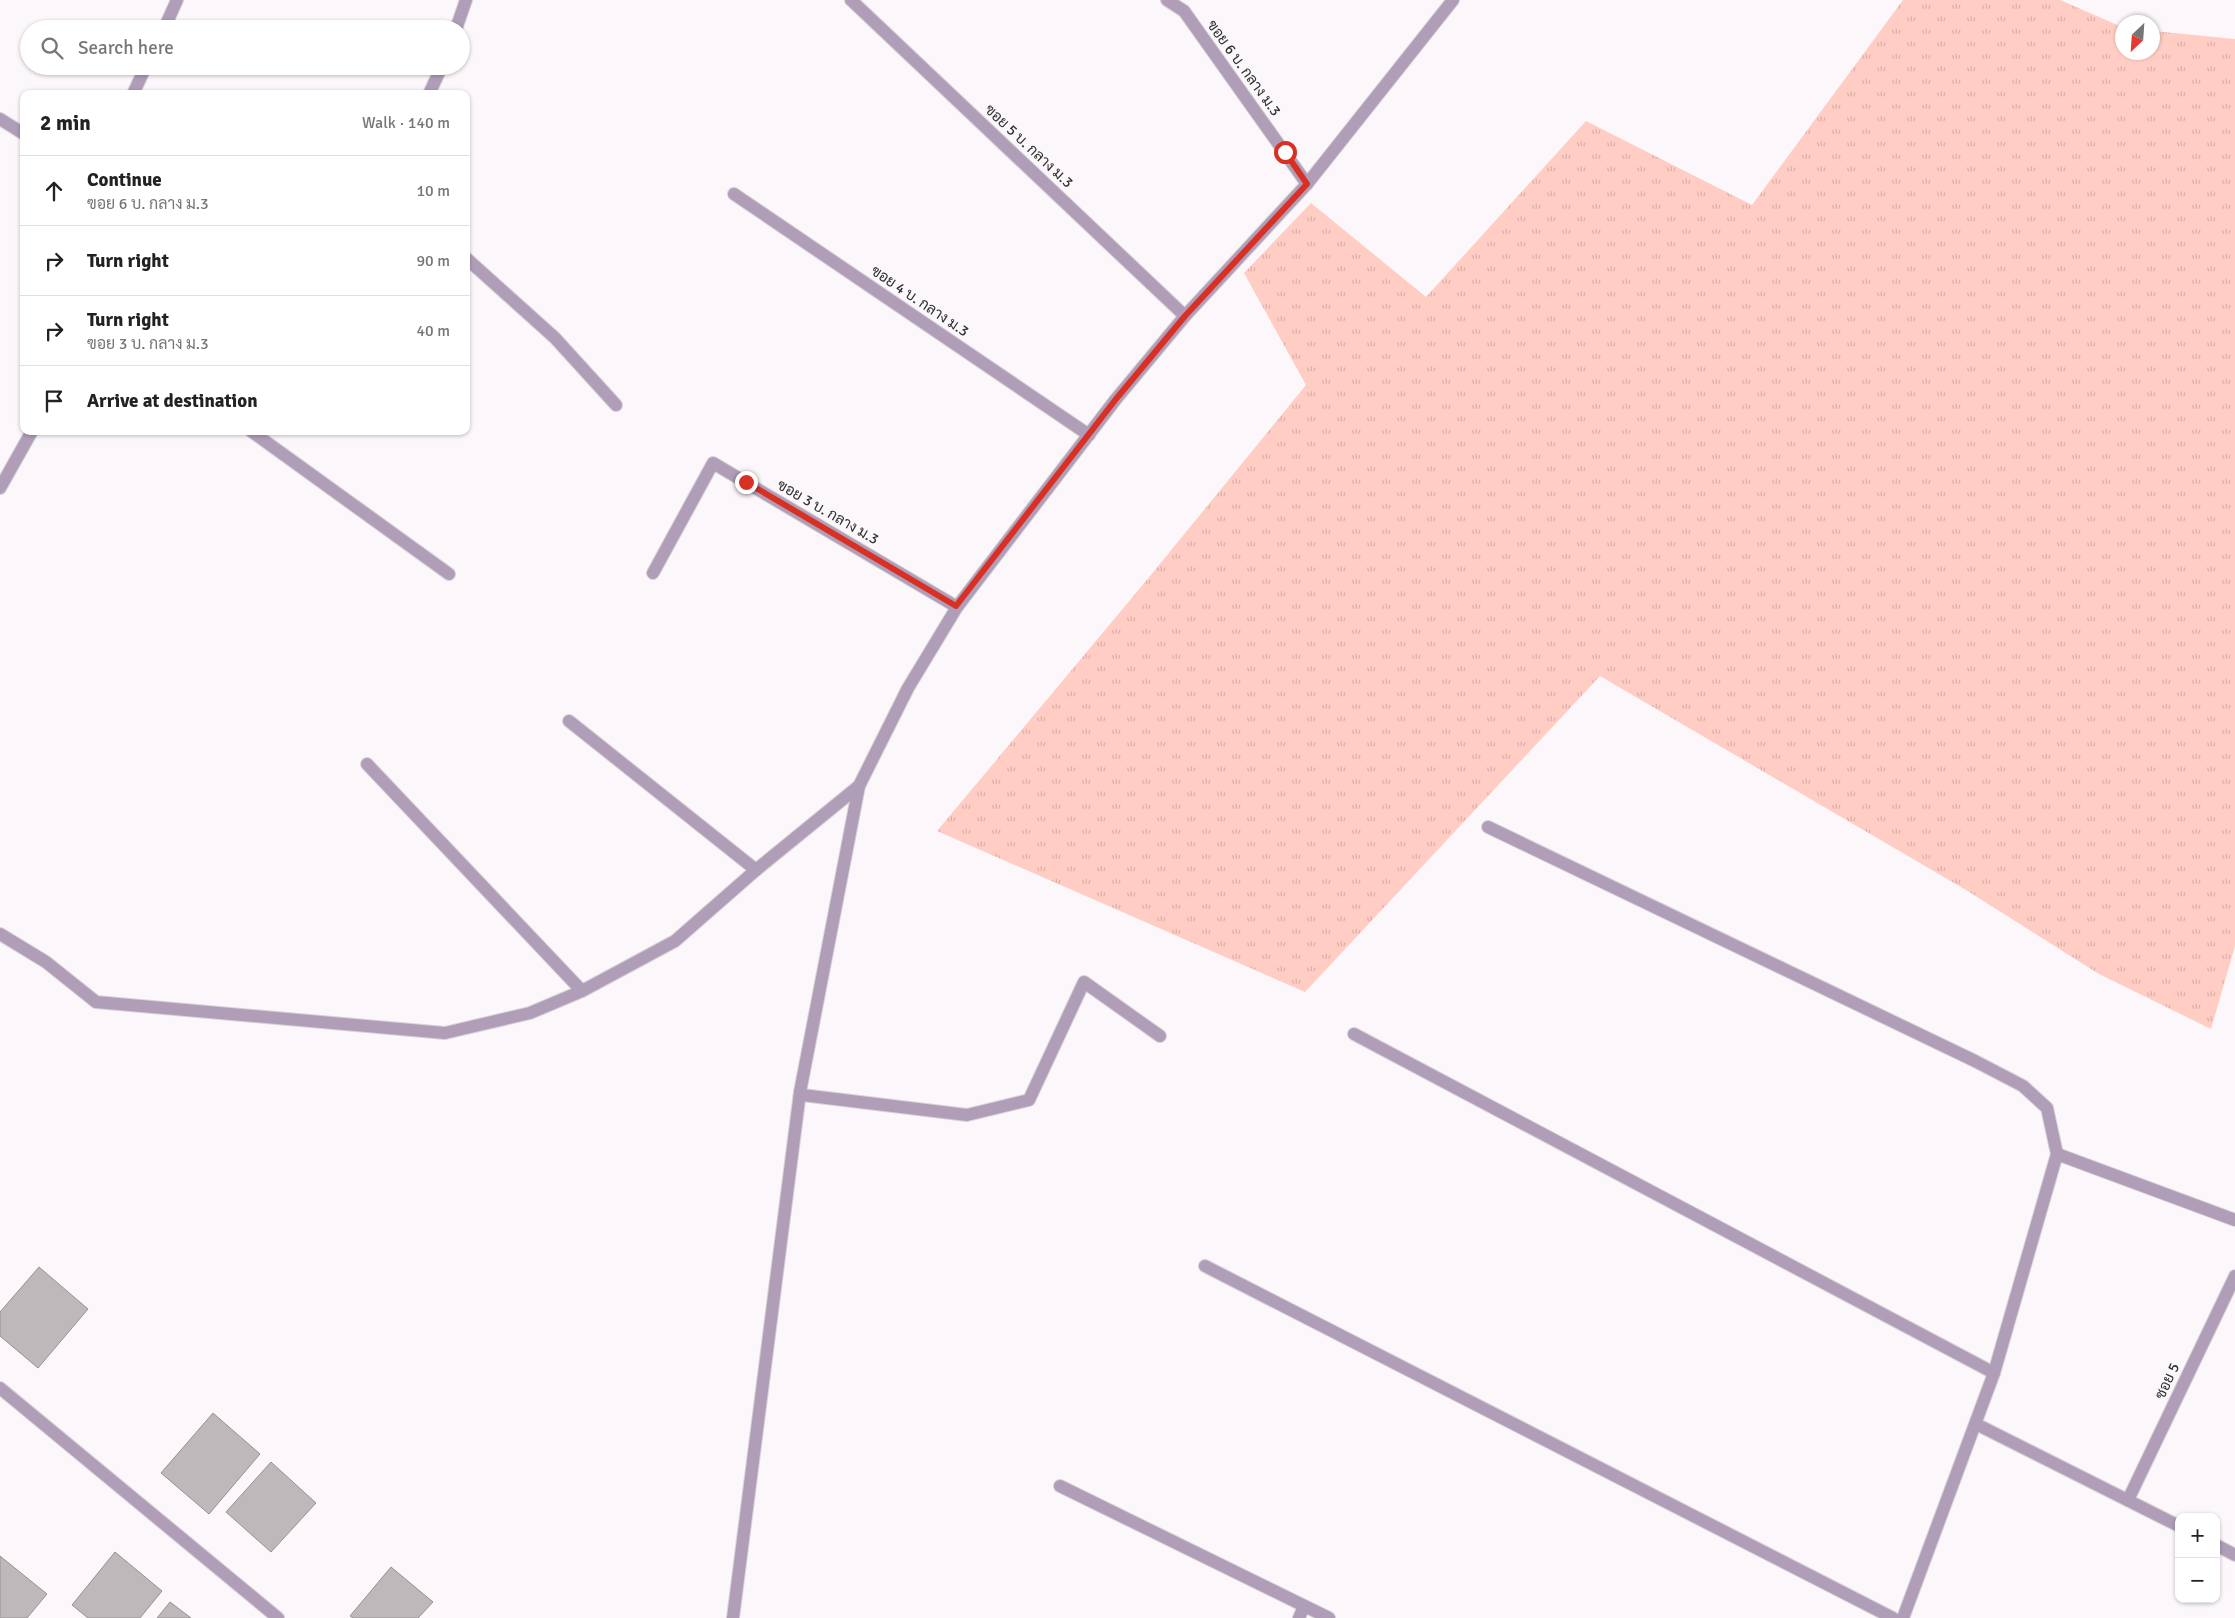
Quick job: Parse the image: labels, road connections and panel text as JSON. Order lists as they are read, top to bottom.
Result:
{
  "streets": {
    "street": [
      "ฃอย 6 บ. กลาง ม.3",
      "ฃอย 5 บ. กลาง ม.3",
      "ฃอย 4 บ. กลาง ม.3",
      "ฃอย 3 บ. กลาง ม.3",
      "ซอย 5"
    ]
  },
  "north": "bottom left",
  "page": {
    "search": "Search here",
    "heading": ["2 min", "Walk · 140 m"],
    "list": [
      ["Continue", "ฃอย 6 บ. กลาง ม.3", "10 m"],
      ["Turn right", "90 m"],
      ["Turn right", "ฃอย 3 บ. กลาง ม.3", "40 m"],
      "Arrive at destination"
    ],
    "map_buttons": ["+", "−"]
  }
}
